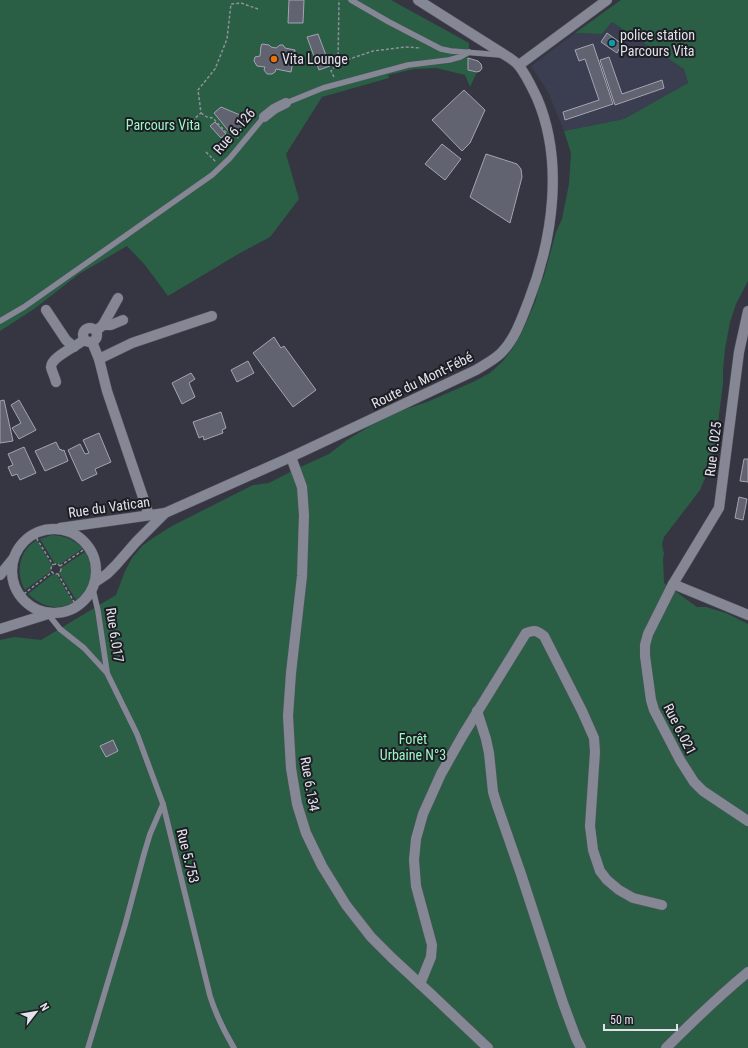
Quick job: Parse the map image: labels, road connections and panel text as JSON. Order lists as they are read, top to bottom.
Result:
{
  "streets": {
    "street": [
      "Rue 6.126",
      "Route du Mont-Fébé",
      "Rue 6.025",
      "Rue du Vatican",
      "Rue 6.017",
      "Rue 6.021",
      "Rue 6.134"
    ],
    "lane": ["Rue 5.753"]
  },
  "crossings": [
    ["Route du Mont-Fébé", "Rue du Vatican"],
    ["Route du Mont-Fébé", "Rue 6.017"],
    ["Route du Mont-Fébé", "Rue 6.134"],
    ["Rue 6.025", "Rue 6.021"],
    ["Rue du Vatican", "Rue 6.017"],
    ["Rue 6.017", "Rue 5.753"]
  ],
  "parks": ["Parcours Vita", "Forêt Urbaine N°3"],
  "places": ["police station Parcours Vita", "Vita Lounge"],
  "scale_bar": "50 m",
  "north": "top right"
}
